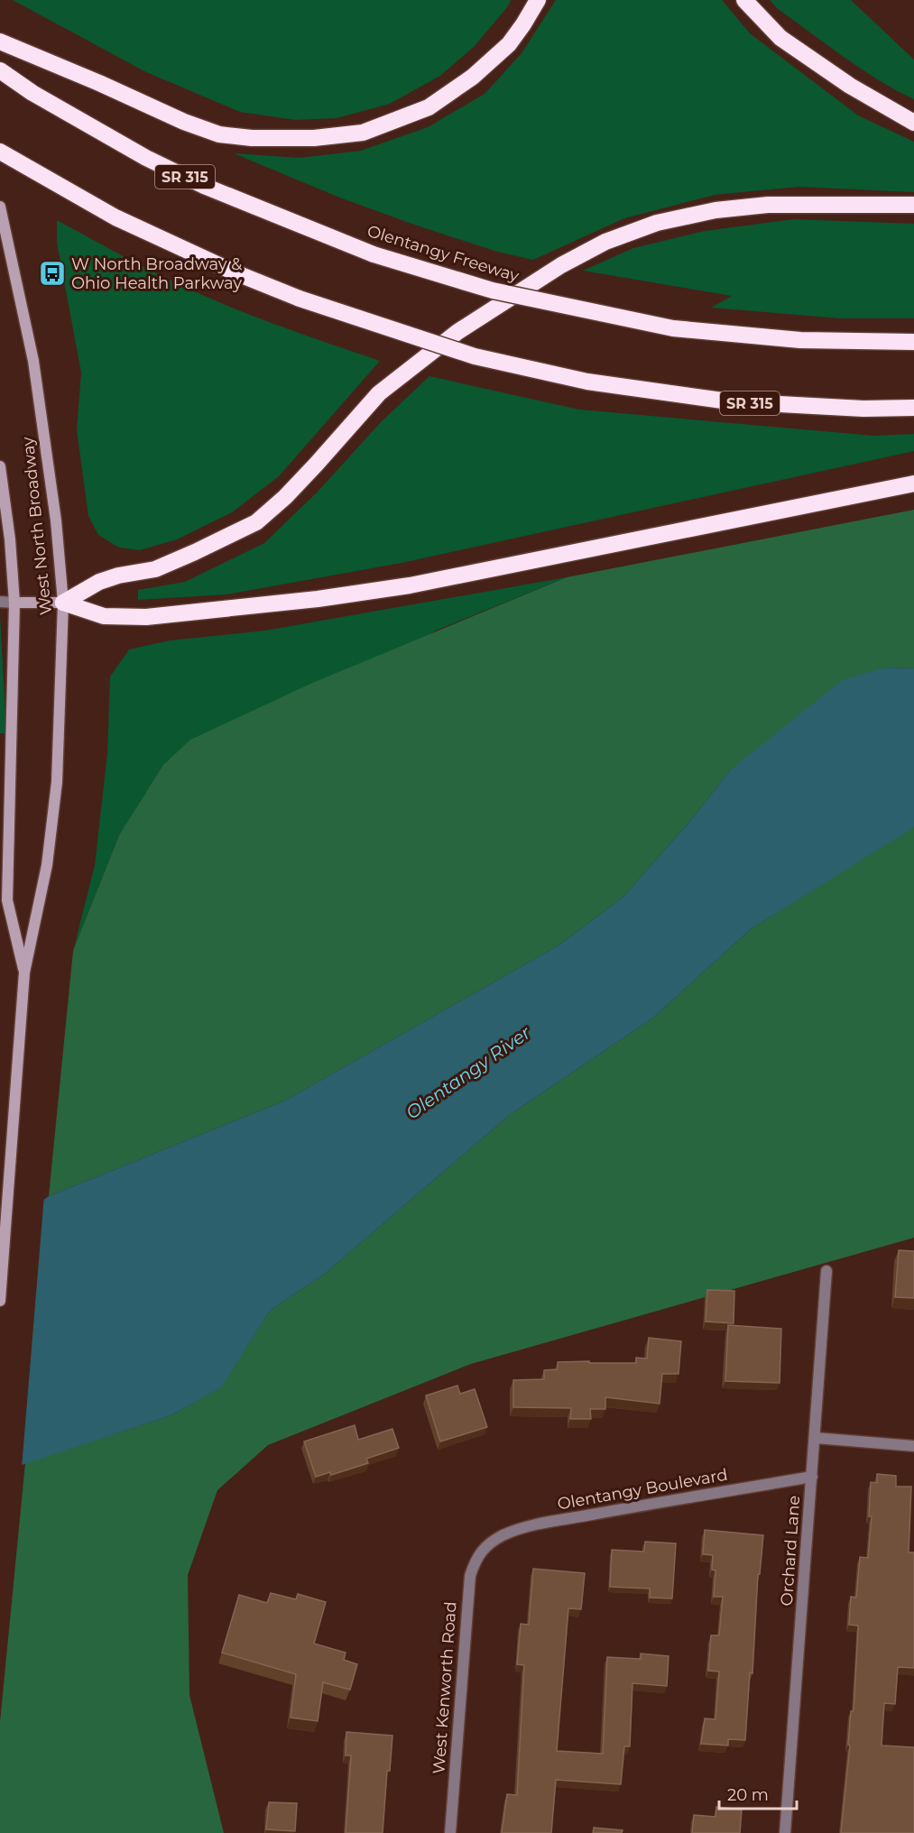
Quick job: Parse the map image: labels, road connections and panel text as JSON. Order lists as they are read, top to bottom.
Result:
{
  "streets": {
    "highway": ["SR 315", "Olentangy Freeway"],
    "main road": ["West North Broadway"],
    "street": ["Olentangy Boulevard", "Orchard Lane", "West Kenworth Road"]
  },
  "crossings": [
    ["Olentangy Boulevard", "Orchard Lane"],
    ["Olentangy Boulevard", "West Kenworth Road"]
  ],
  "water": ["Olentangy River"],
  "places": {
    "bus stop": ["W North Broadway & Ohio Health Parkway"]
  },
  "scale_bar": "20 m"
}
